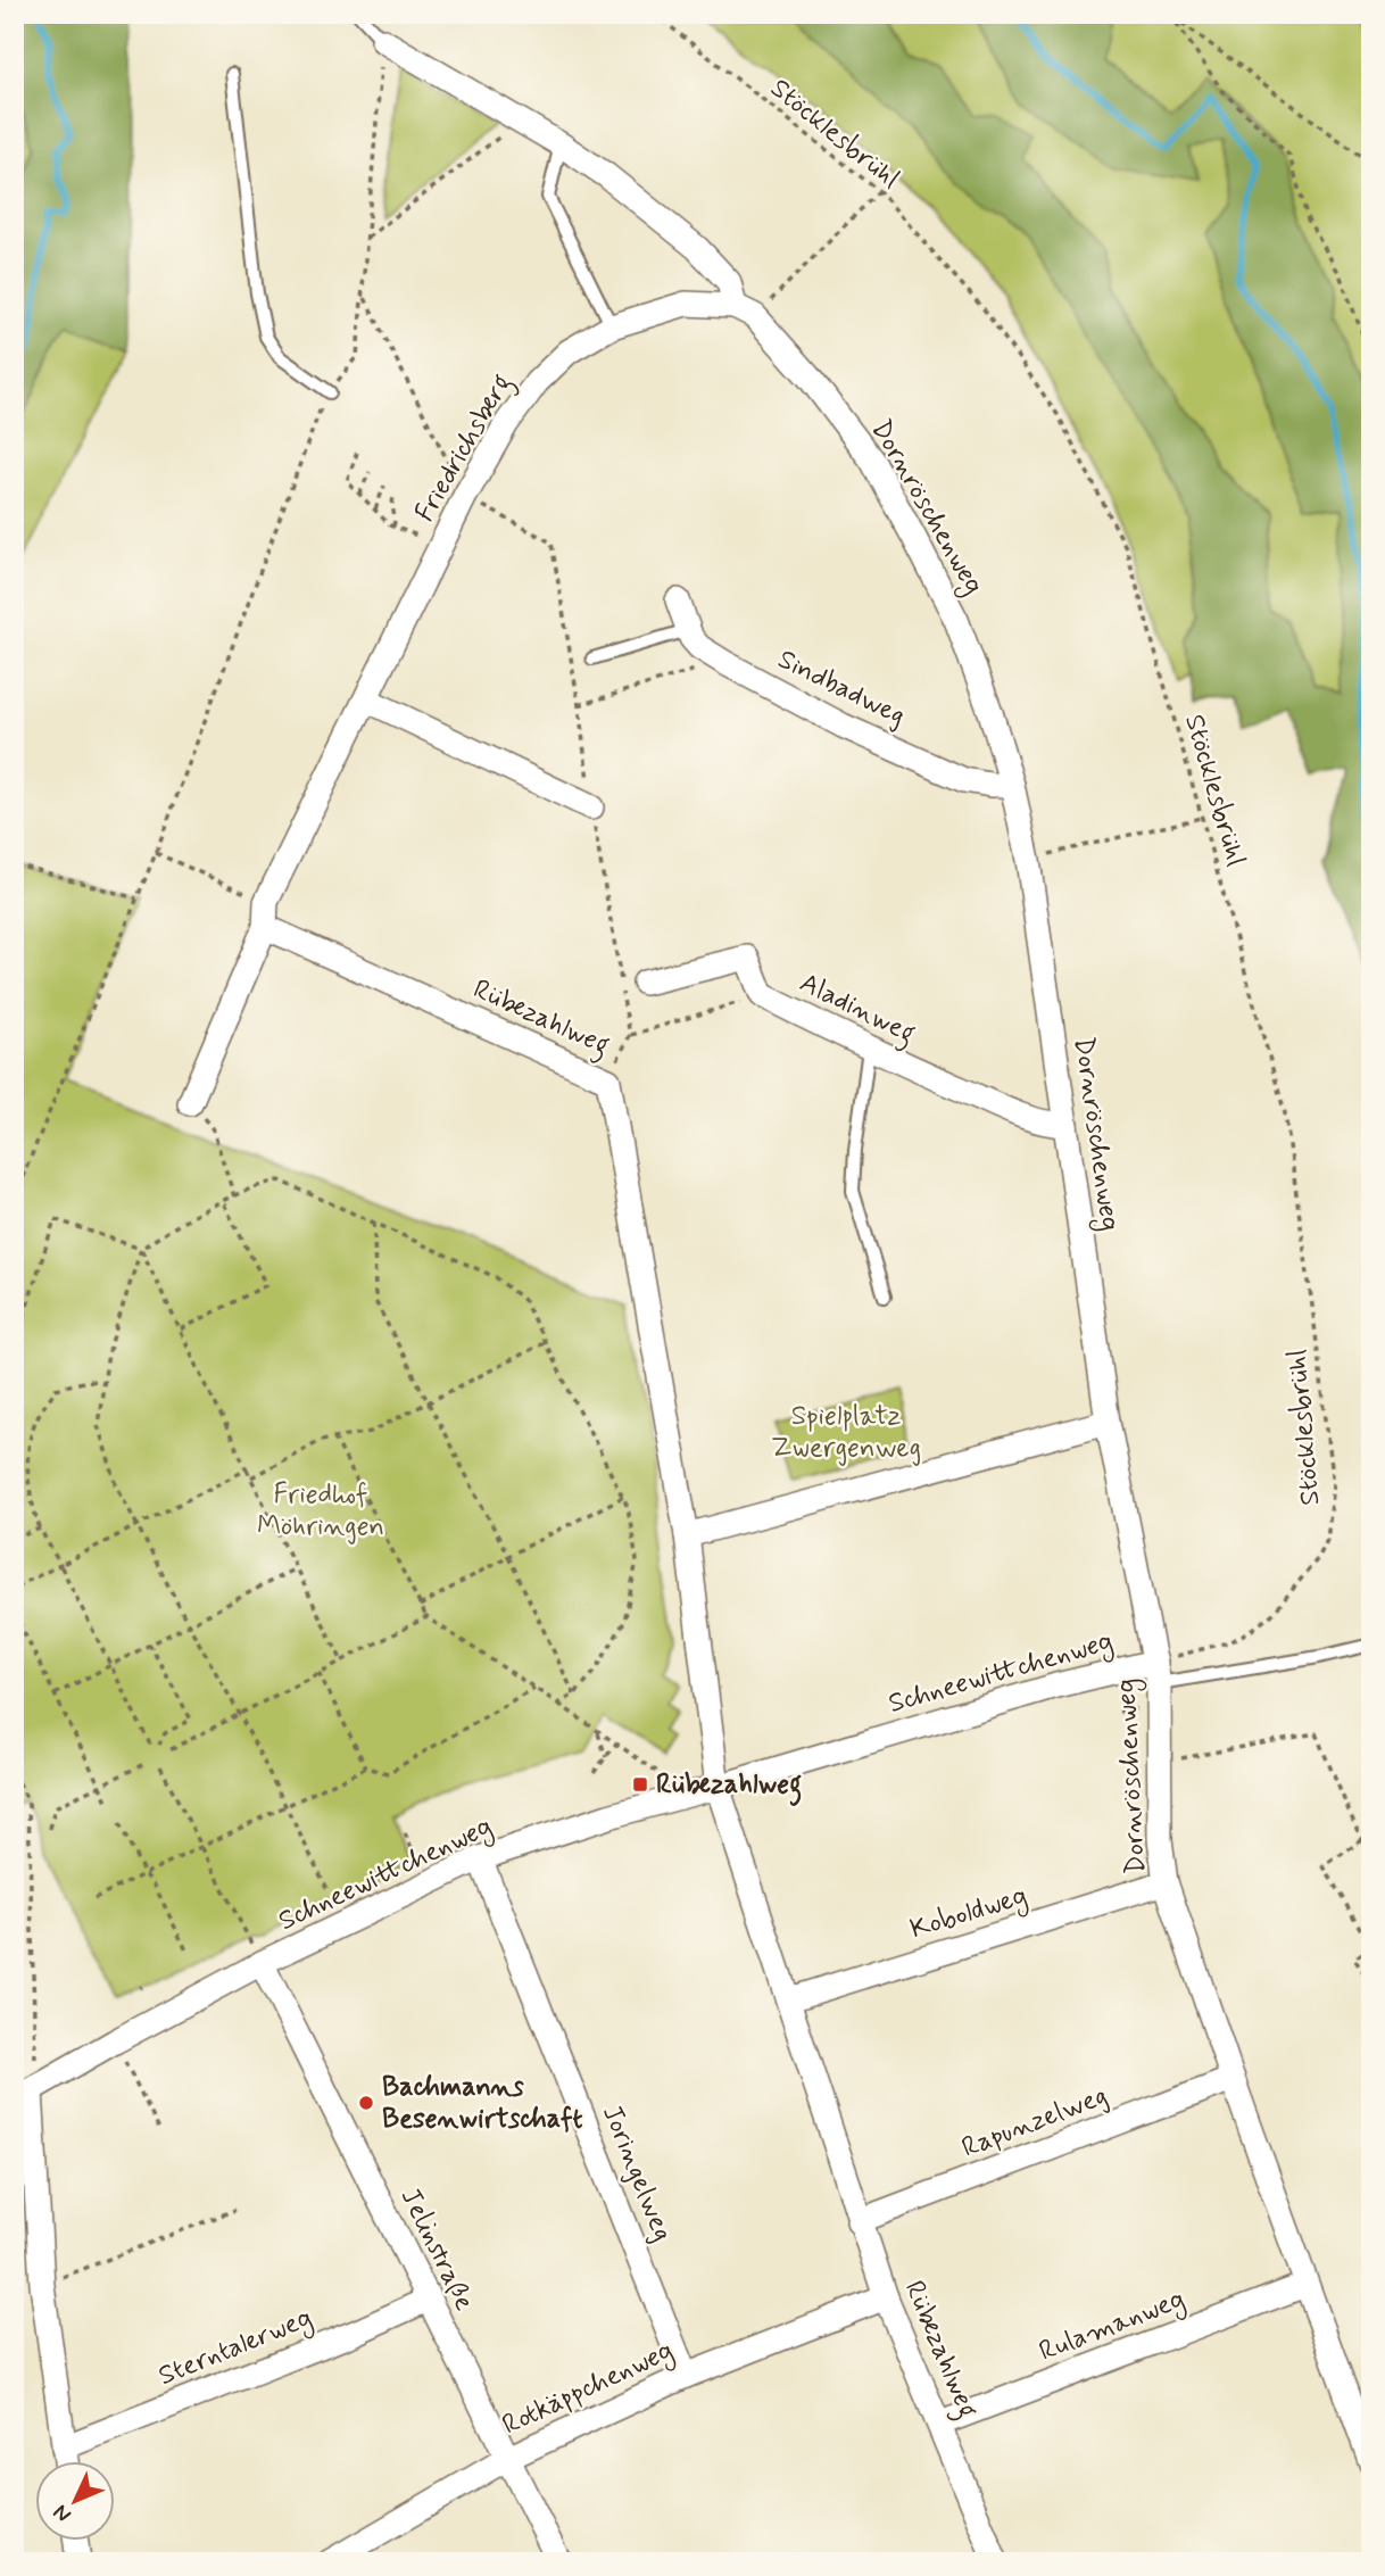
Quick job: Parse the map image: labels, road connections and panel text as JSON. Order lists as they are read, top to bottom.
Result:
{
  "streets": {
    "street": [
      "Friedrichsberg",
      "Dornröschenweg",
      "Sindbadweg",
      "Aladinweg",
      "Rübezahlweg",
      "Schneewittchenweg",
      "Koboldweg",
      "Rapunzelweg",
      "Joringelweg",
      "Jelinstraße",
      "Rulamanweg",
      "Sterntalerweg",
      "Rotkäppchenweg"
    ],
    "path": ["Stöcklesbrühl"]
  },
  "crossings": [
    ["Stöcklesbrühl", "Dornröschenweg"],
    ["Stöcklesbrühl", "Schneewittchenweg"],
    ["Friedrichsberg", "Dornröschenweg"],
    ["Friedrichsberg", "Rübezahlweg"],
    ["Dornröschenweg", "Sindbadweg"],
    ["Dornröschenweg", "Aladinweg"],
    ["Dornröschenweg", "Schneewittchenweg"],
    ["Dornröschenweg", "Koboldweg"],
    ["Dornröschenweg", "Rapunzelweg"],
    ["Dornröschenweg", "Rulamanweg"],
    ["Rübezahlweg", "Schneewittchenweg"],
    ["Rübezahlweg", "Koboldweg"],
    ["Rübezahlweg", "Rapunzelweg"],
    ["Rübezahlweg", "Rulamanweg"],
    ["Rübezahlweg", "Rotkäppchenweg"],
    ["Schneewittchenweg", "Joringelweg"],
    ["Schneewittchenweg", "Jelinstraße"],
    ["Joringelweg", "Rotkäppchenweg"],
    ["Jelinstraße", "Sterntalerweg"],
    ["Jelinstraße", "Rotkäppchenweg"]
  ],
  "parks": ["Spielplatz Zwergenweg", "Friedhof Möhringen"],
  "places": {
    "transit": ["Rübezahlweg"],
    "other": ["Bachmanns Besenwirtschaft"]
  },
  "north": "bottom left"
}
